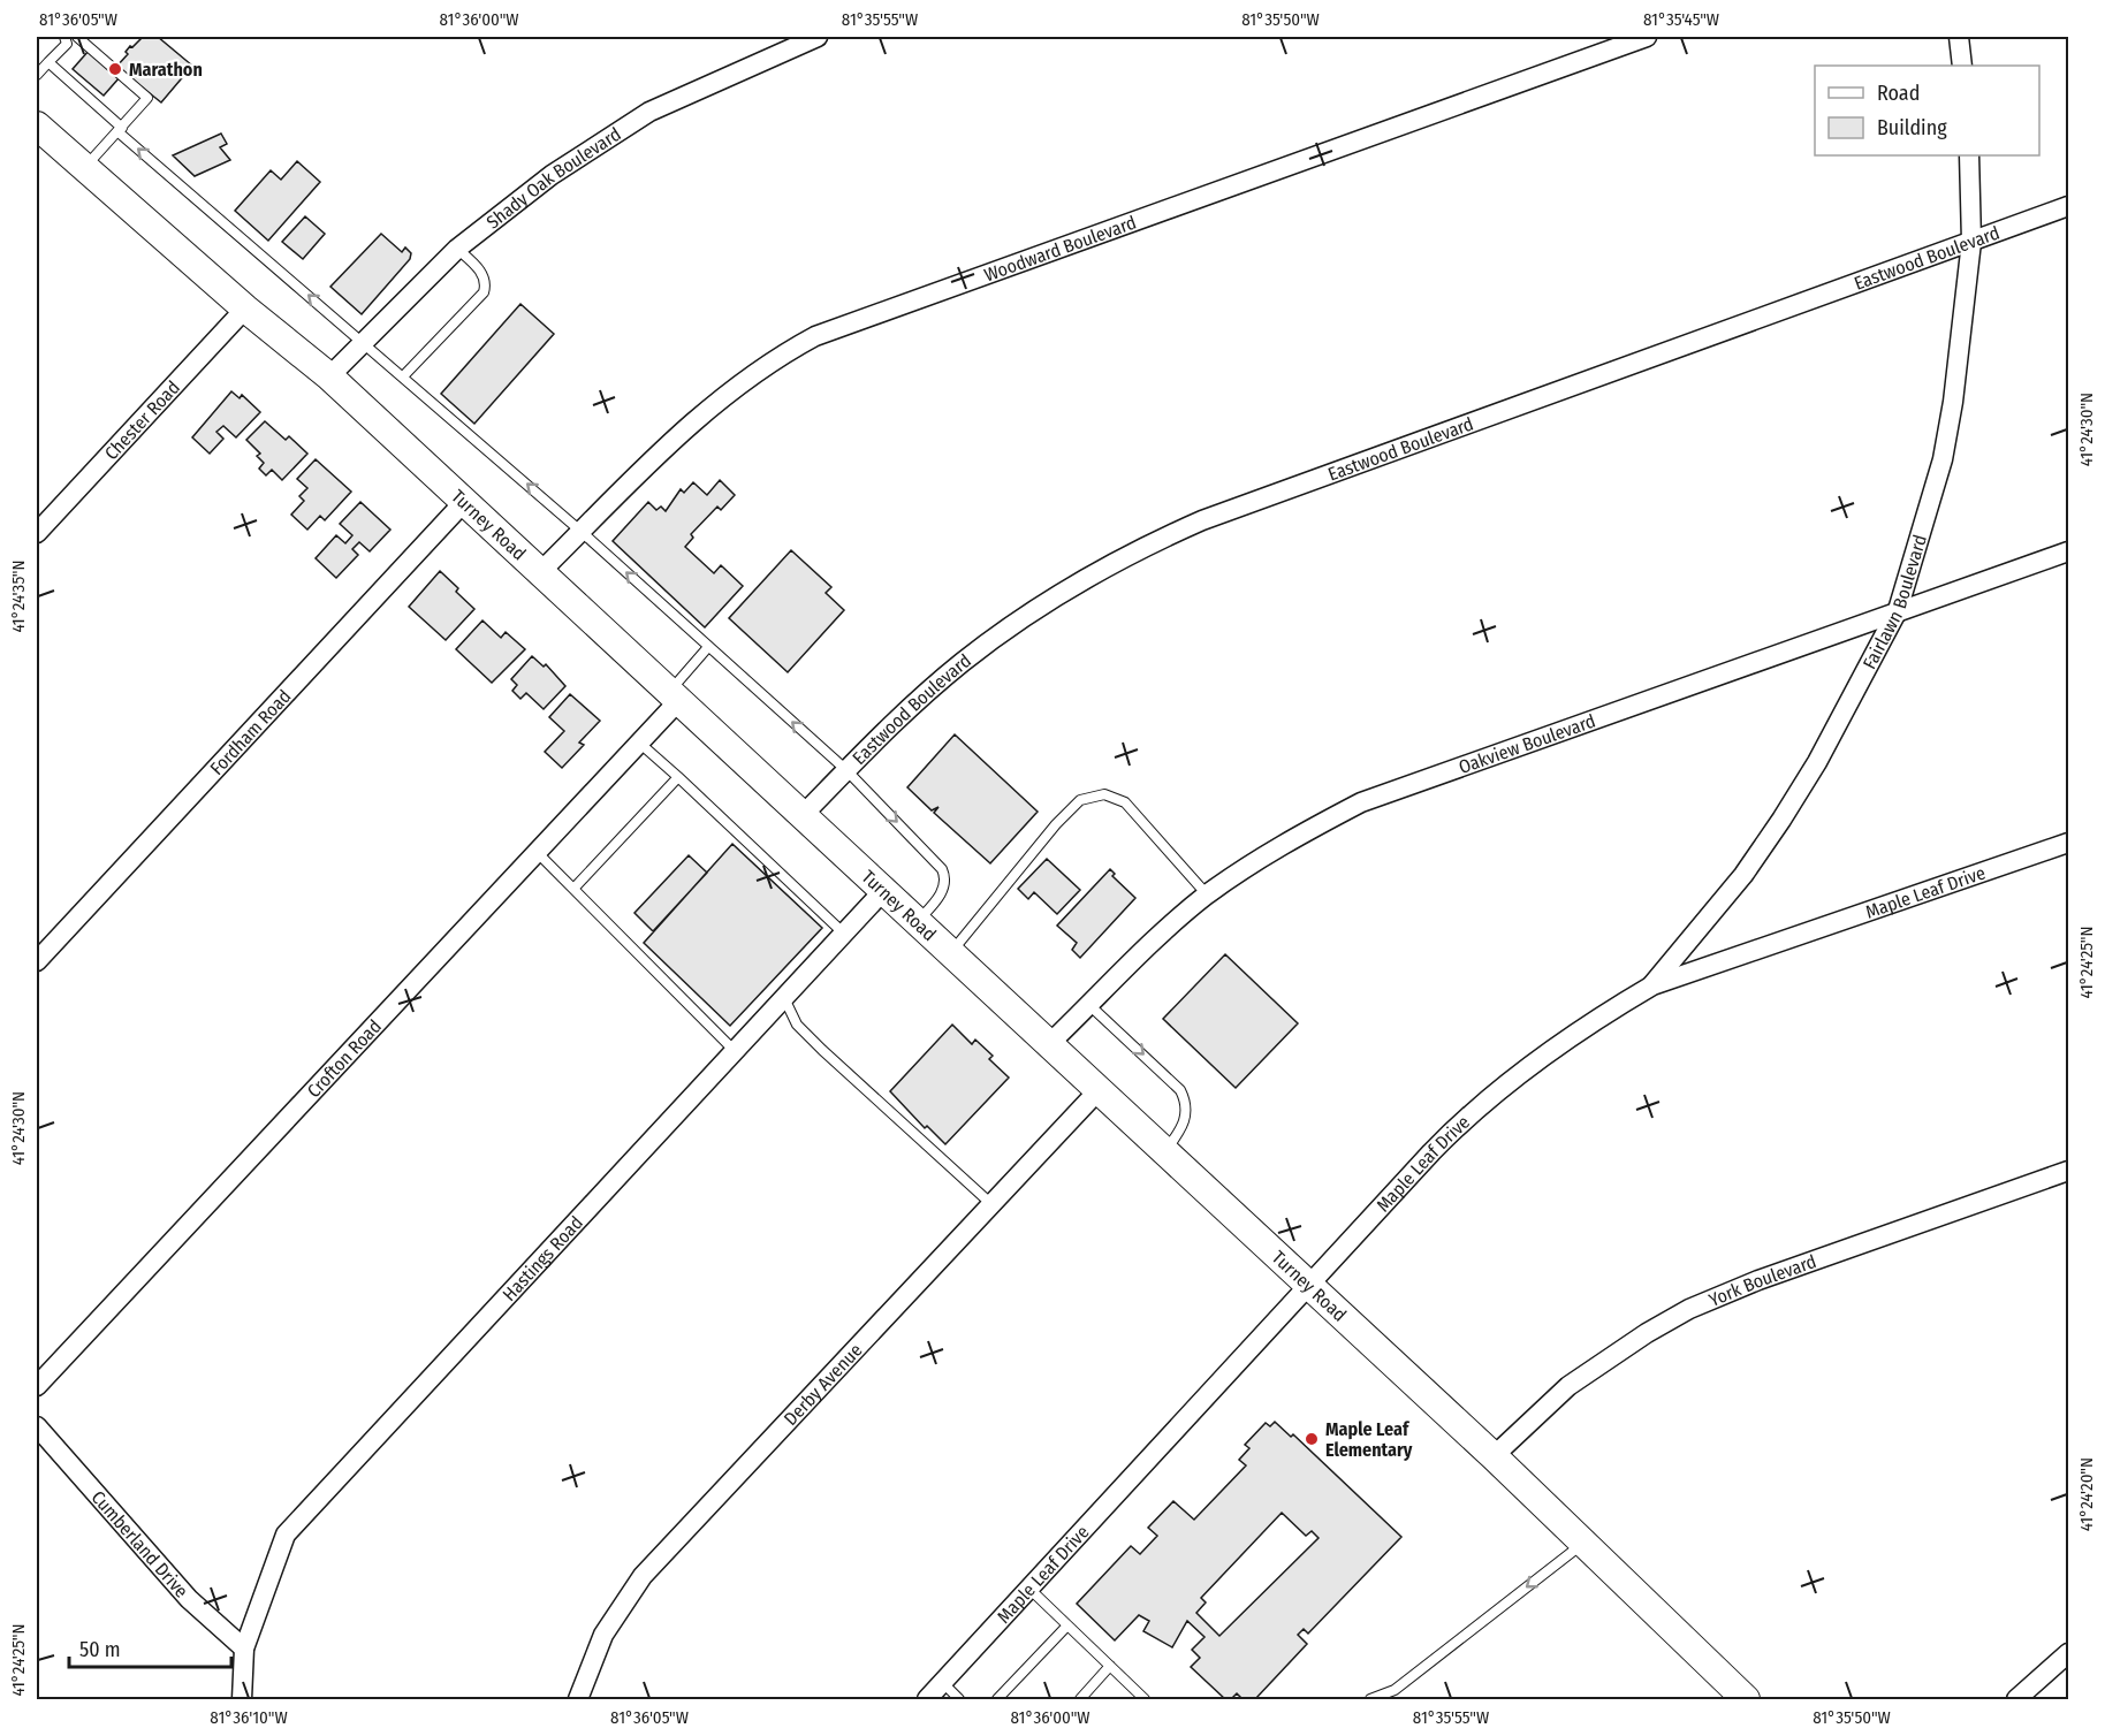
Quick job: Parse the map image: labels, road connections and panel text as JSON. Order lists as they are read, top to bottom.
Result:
{
  "streets": {
    "main road": ["Turney Road"],
    "street": [
      "Shady Oak Boulevard",
      "Woodward Boulevard",
      "Eastwood Boulevard",
      "Chester Road",
      "Fairlawn Boulevard",
      "Fordham Road",
      "Oakview Boulevard",
      "Maple Leaf Drive",
      "Crofton Road",
      "Hastings Road",
      "York Boulevard",
      "Derby Avenue",
      "Cumberland Drive"
    ]
  },
  "crossings": [
    ["Shady Oak Boulevard", "Turney Road"],
    ["Woodward Boulevard", "Turney Road"],
    ["Eastwood Boulevard", "Turney Road"],
    ["Eastwood Boulevard", "Fairlawn Boulevard"],
    ["Chester Road", "Turney Road"],
    ["Turney Road", "Fordham Road"],
    ["Turney Road", "Oakview Boulevard"],
    ["Turney Road", "Maple Leaf Drive"],
    ["Turney Road", "Crofton Road"],
    ["Turney Road", "Hastings Road"],
    ["Turney Road", "York Boulevard"],
    ["Turney Road", "Derby Avenue"],
    ["Fairlawn Boulevard", "Oakview Boulevard"],
    ["Fairlawn Boulevard", "Maple Leaf Drive"],
    ["Hastings Road", "Cumberland Drive"]
  ],
  "places": ["Marathon", "Maple Leaf Elementary"],
  "legend": ["Road", "Building"],
  "scale_bar": "50 m",
  "coordinates": [
    "81°36'05\"W",
    "81°36'00\"W",
    "81°35'55\"W",
    "81°35'50\"W",
    "81°35'45\"W",
    "41°24'30\"N",
    "41°24'35\"N",
    "41°24'25\"N",
    "41°24'20\"N",
    "81°36'10\"W"
  ]
}
